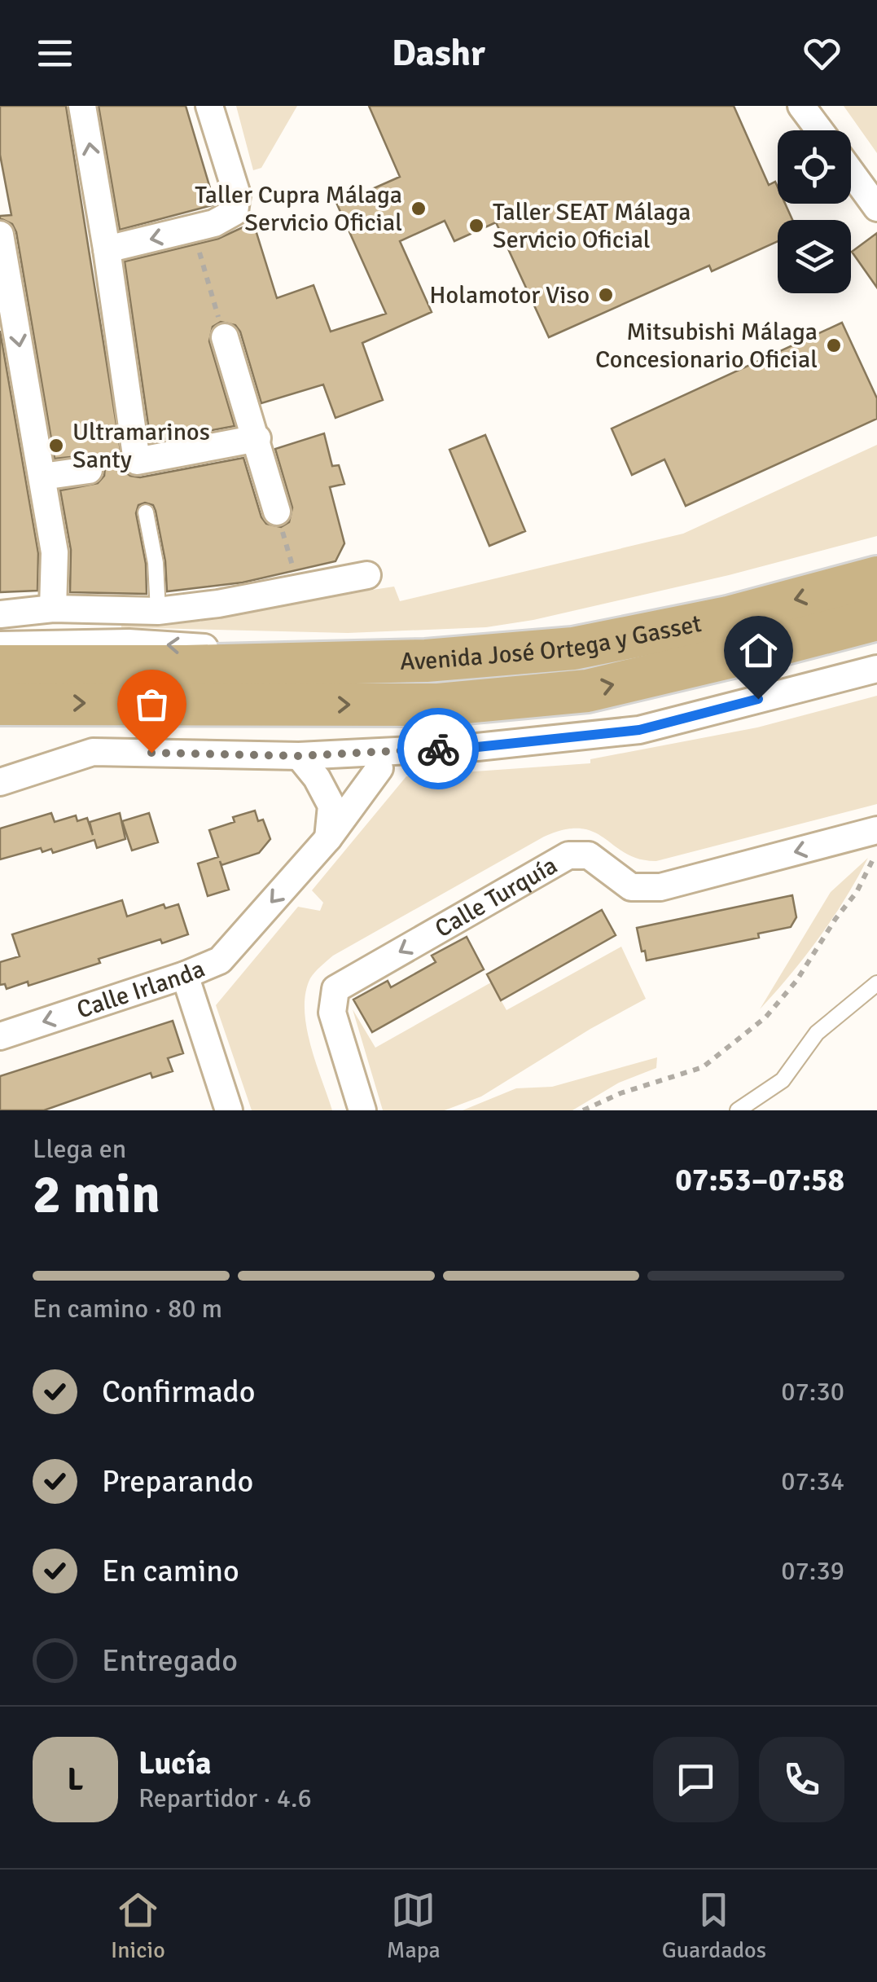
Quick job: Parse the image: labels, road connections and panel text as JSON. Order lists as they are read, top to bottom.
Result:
{
  "streets": {
    "main road": ["Avenida José Ortega y Gasset"],
    "street": ["Calle Turquía", "Calle Irlanda"]
  },
  "one_way": ["Calle Irlanda"],
  "places": [
    "Taller Cupra Málaga Servicio Oficial",
    "Taller SEAT Málaga Servicio Oficial",
    "Holamotor Viso",
    "Mitsubishi Málaga Concesionario Oficial",
    "Ultramarinos Santy"
  ],
  "page": {
    "header": "Dashr",
    "heading": ["2 min", "Llega en", "07:53–07:58"],
    "panel": ["Lucía", "Repartidor · 4.6"],
    "bar": "En camino · 80 m",
    "list": [
      ["Confirmado", "07:30"],
      ["Preparando", "07:34"],
      ["En camino", "07:39"],
      "Entregado"
    ],
    "round": "L",
    "tabs": ["Inicio", "Mapa", "Guardados"]
  }
}
